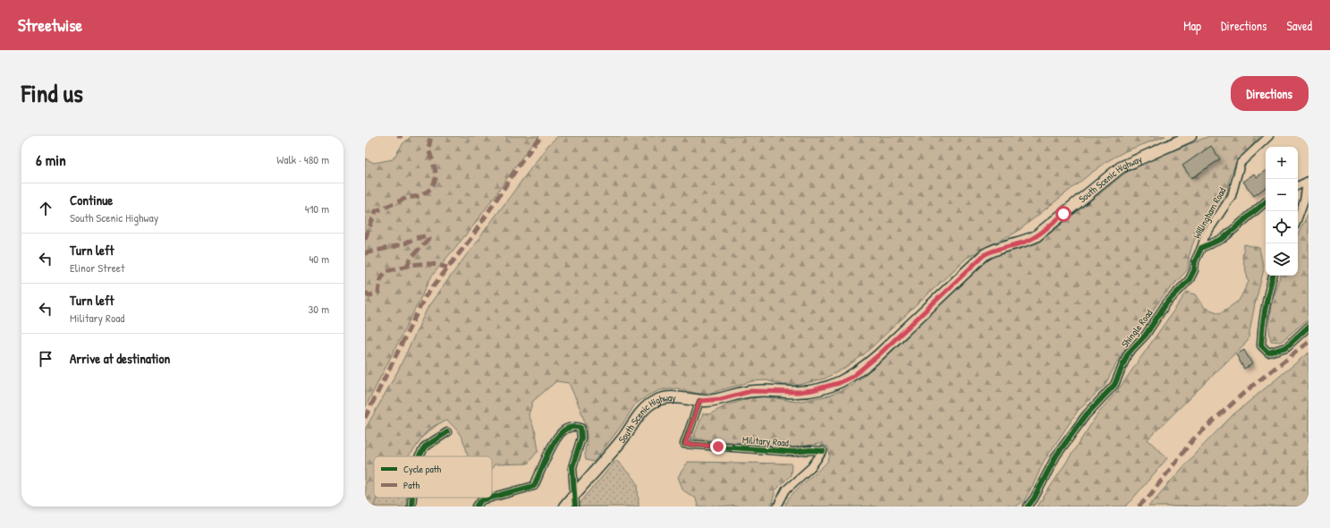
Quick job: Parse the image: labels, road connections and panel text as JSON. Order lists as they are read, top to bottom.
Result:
{
  "streets": {
    "main road": ["South Scenic Highway"],
    "street": ["Willingham Road", "Shingle Road", "Military Road"]
  },
  "crossings": [
    ["South Scenic Highway", "Military Road"],
    ["Willingham Road", "Shingle Road"]
  ],
  "legend": ["Cycle path", "Path"],
  "page": {
    "header": "Streetwise",
    "nav": ["Map", "Directions", "Saved"],
    "title": "Find us",
    "buttons": "Directions",
    "heading": ["6 min", "Walk · 480 m"],
    "map_buttons": ["+", "−"],
    "list": [
      ["Continue", "South Scenic Highway", "410 m"],
      ["Turn left", "Elinor Street", "40 m"],
      ["Turn left", "Military Road", "30 m"],
      "Arrive at destination"
    ]
  }
}
